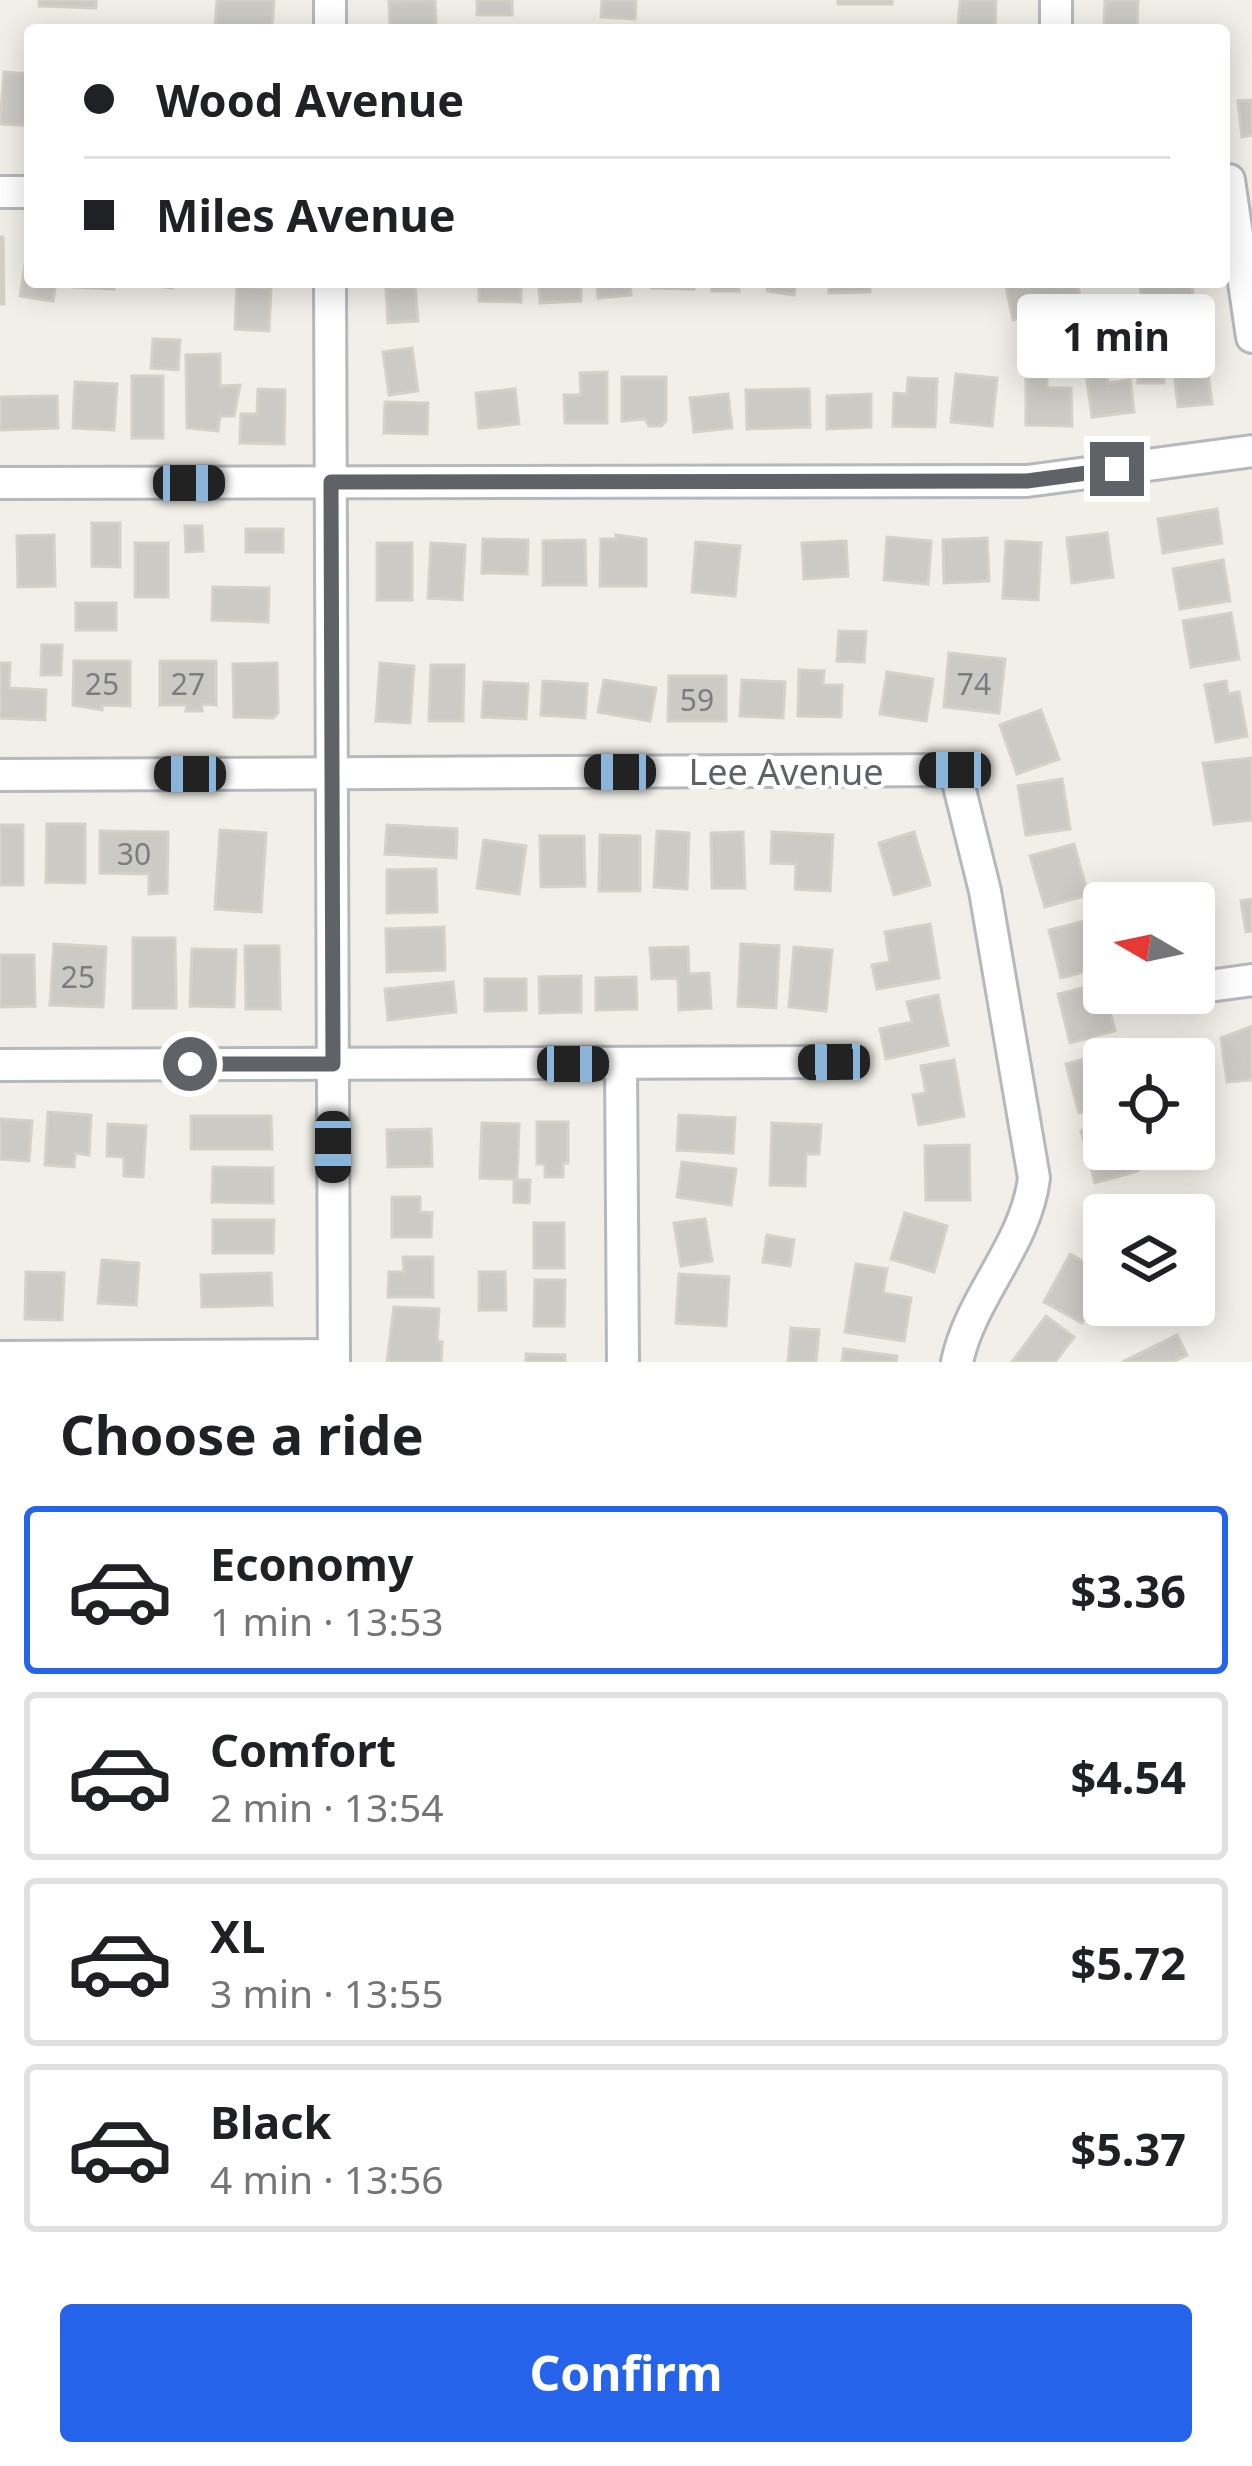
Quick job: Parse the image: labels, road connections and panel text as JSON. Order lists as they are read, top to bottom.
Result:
{
  "streets": {
    "street": ["Lee Avenue"]
  },
  "house_numbers": [
    "25",
    "27",
    "74",
    "59",
    "30",
    "25"
  ],
  "north": "left",
  "page": {
    "banner": ["Wood Avenue", "Miles Avenue"],
    "bubble": "1 min",
    "heading": "Choose a ride",
    "list": [
      {
        "name": "Economy",
        "note": "1 min · 13:53",
        "value": "$3.36"
      },
      {
        "name": "Comfort",
        "note": "2 min · 13:54",
        "value": "$4.54"
      },
      {
        "name": "XL",
        "note": "3 min · 13:55",
        "value": "$5.72"
      },
      {
        "name": "Black",
        "note": "4 min · 13:56",
        "value": "$5.37"
      }
    ],
    "buttons": "Confirm"
  }
}
